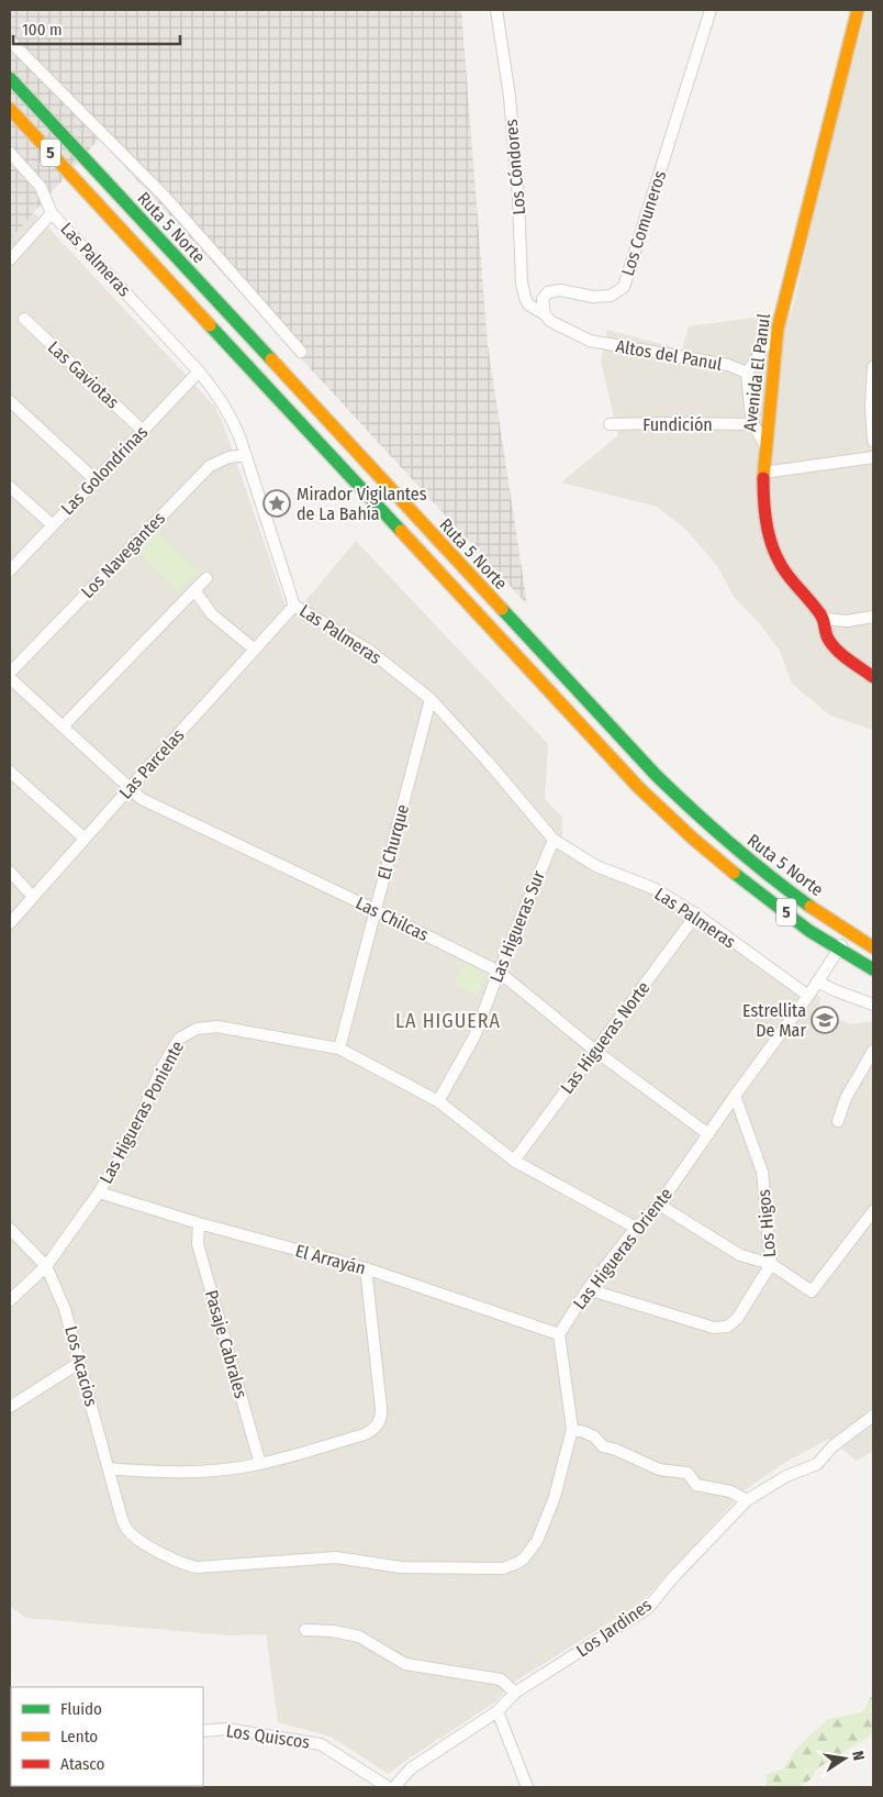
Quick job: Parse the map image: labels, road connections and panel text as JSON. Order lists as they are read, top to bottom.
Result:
{
  "streets": {
    "main road": ["5", "Ruta 5 Norte", "Avenida El Panul"],
    "street": [
      "Los Cóndores",
      "Los Comuneros",
      "Las Palmeras",
      "Altos del Panul",
      "Las Gaviotas",
      "Fundición",
      "Las Golondrinas",
      "Los Navegantes",
      "Las Parcelas",
      "El Churque",
      "Las Chilcas",
      "Las Higueras Sur",
      "Las Higueras Norte",
      "Las Higueras Poniente",
      "Los Higos",
      "Las Higueras Oriente",
      "El Arrayán",
      "Pasaje Cabrales",
      "Los Acacios",
      "Los Jardines",
      "Los Quiscos"
    ]
  },
  "crossings": [
    ["Los Cóndores", "Los Comuneros"],
    ["Los Cóndores", "Altos del Panul"],
    ["Los Comuneros", "Altos del Panul"],
    ["Ruta 5 Norte", "Las Higueras Oriente"],
    ["Las Palmeras", "Las Golondrinas"],
    ["Las Palmeras", "Los Navegantes"],
    ["Las Palmeras", "Las Parcelas"],
    ["Las Palmeras", "El Churque"],
    ["Las Palmeras", "Las Higueras Sur"],
    ["Las Palmeras", "Las Higueras Norte"],
    ["Las Palmeras", "Las Higueras Oriente"],
    ["Altos del Panul", "Avenida El Panul"],
    ["Altos del Panul", "Fundición"],
    ["Las Gaviotas", "Las Golondrinas"],
    ["Las Parcelas", "Las Chilcas"],
    ["El Churque", "Las Chilcas"],
    ["El Churque", "Las Higueras Poniente"],
    ["Las Chilcas", "Las Higueras Sur"],
    ["Las Chilcas", "Las Higueras Norte"],
    ["Las Chilcas", "Las Higueras Oriente"],
    ["Las Higueras Sur", "Las Higueras Poniente"],
    ["Las Higueras Norte", "Las Higueras Poniente"],
    ["Las Higueras Poniente", "Las Higueras Oriente"],
    ["Las Higueras Poniente", "El Arrayán"],
    ["Las Higueras Poniente", "Los Acacios"],
    ["Los Higos", "Las Higueras Oriente"],
    ["Las Higueras Oriente", "El Arrayán"],
    ["El Arrayán", "Pasaje Cabrales"]
  ],
  "districts": ["LA HIGUERA"],
  "places": {
    "place": ["Mirador Vigilantes de La Bahía"],
    "school or university": ["Estrellita De Mar"]
  },
  "legend": ["Fluido", "Lento", "Atasco"],
  "scale_bar": "100 m",
  "north": "right"
}
